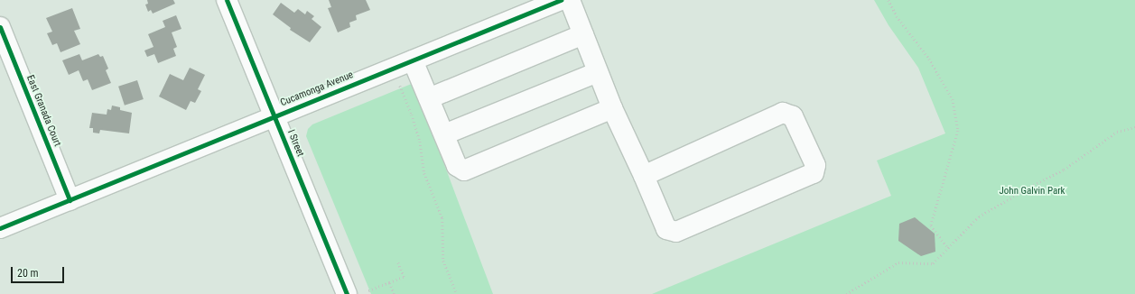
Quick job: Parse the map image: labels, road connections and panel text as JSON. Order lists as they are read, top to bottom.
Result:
{
  "streets": {
    "street": ["Cucamonga Avenue", "East Granada Court", "I Street"]
  },
  "crossings": [
    ["Cucamonga Avenue", "East Granada Court"],
    ["Cucamonga Avenue", "I Street"]
  ],
  "parks": ["John Galvin Park"],
  "scale_bar": "20 m"
}
